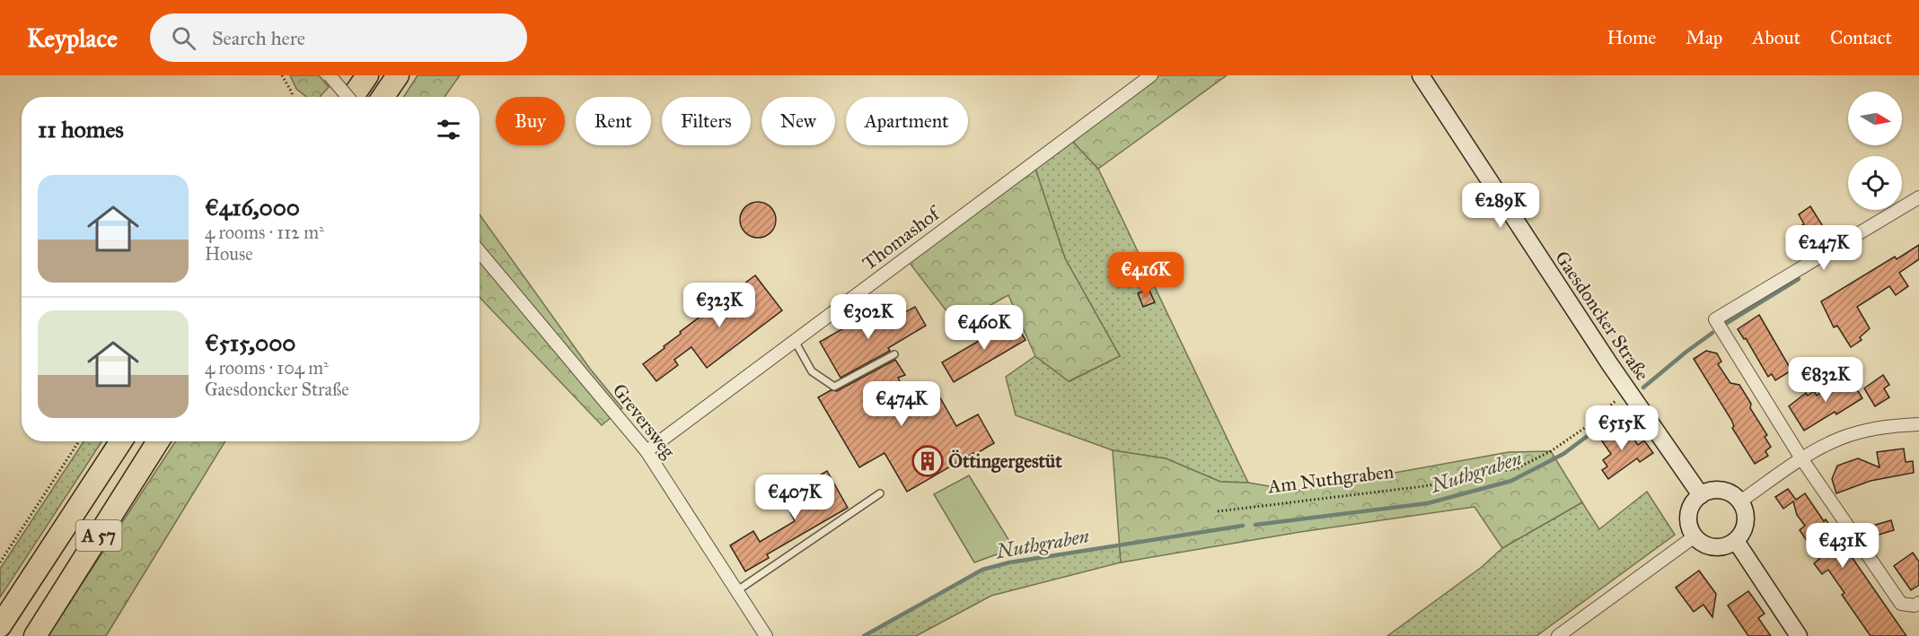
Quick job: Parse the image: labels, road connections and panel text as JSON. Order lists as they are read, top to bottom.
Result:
{
  "streets": {
    "highway": ["A 57"],
    "main road": ["Gaesdoncker Straße"],
    "street": ["Thomashof", "Greversweg"],
    "path": ["Am Nuthgraben"]
  },
  "crossings": [
    ["Thomashof", "Greversweg"]
  ],
  "water": ["Nuthgraben"],
  "places": {
    "building": ["Öttingergestüt"]
  },
  "north": "right",
  "page": {
    "header": "Keyplace",
    "search": "Search here",
    "nav": [
      "Home",
      "Map",
      "About",
      "Contact"
    ],
    "chip": [
      "Buy",
      "Rent",
      "Filters",
      "New",
      "Apartment"
    ],
    "heading": "11 homes",
    "list": [
      {
        "name": "€416,000",
        "note": "4 rooms · 112 m² · House"
      },
      {
        "name": "€515,000",
        "note": "4 rooms · 104 m² · Gaesdoncker Straße"
      }
    ],
    "price": [
      "€289K",
      "€247K",
      "€416K",
      "€323K",
      "€302K",
      "€460K",
      "€832K",
      "€474K",
      "€515K",
      "€407K",
      "€431K"
    ]
  }
}
